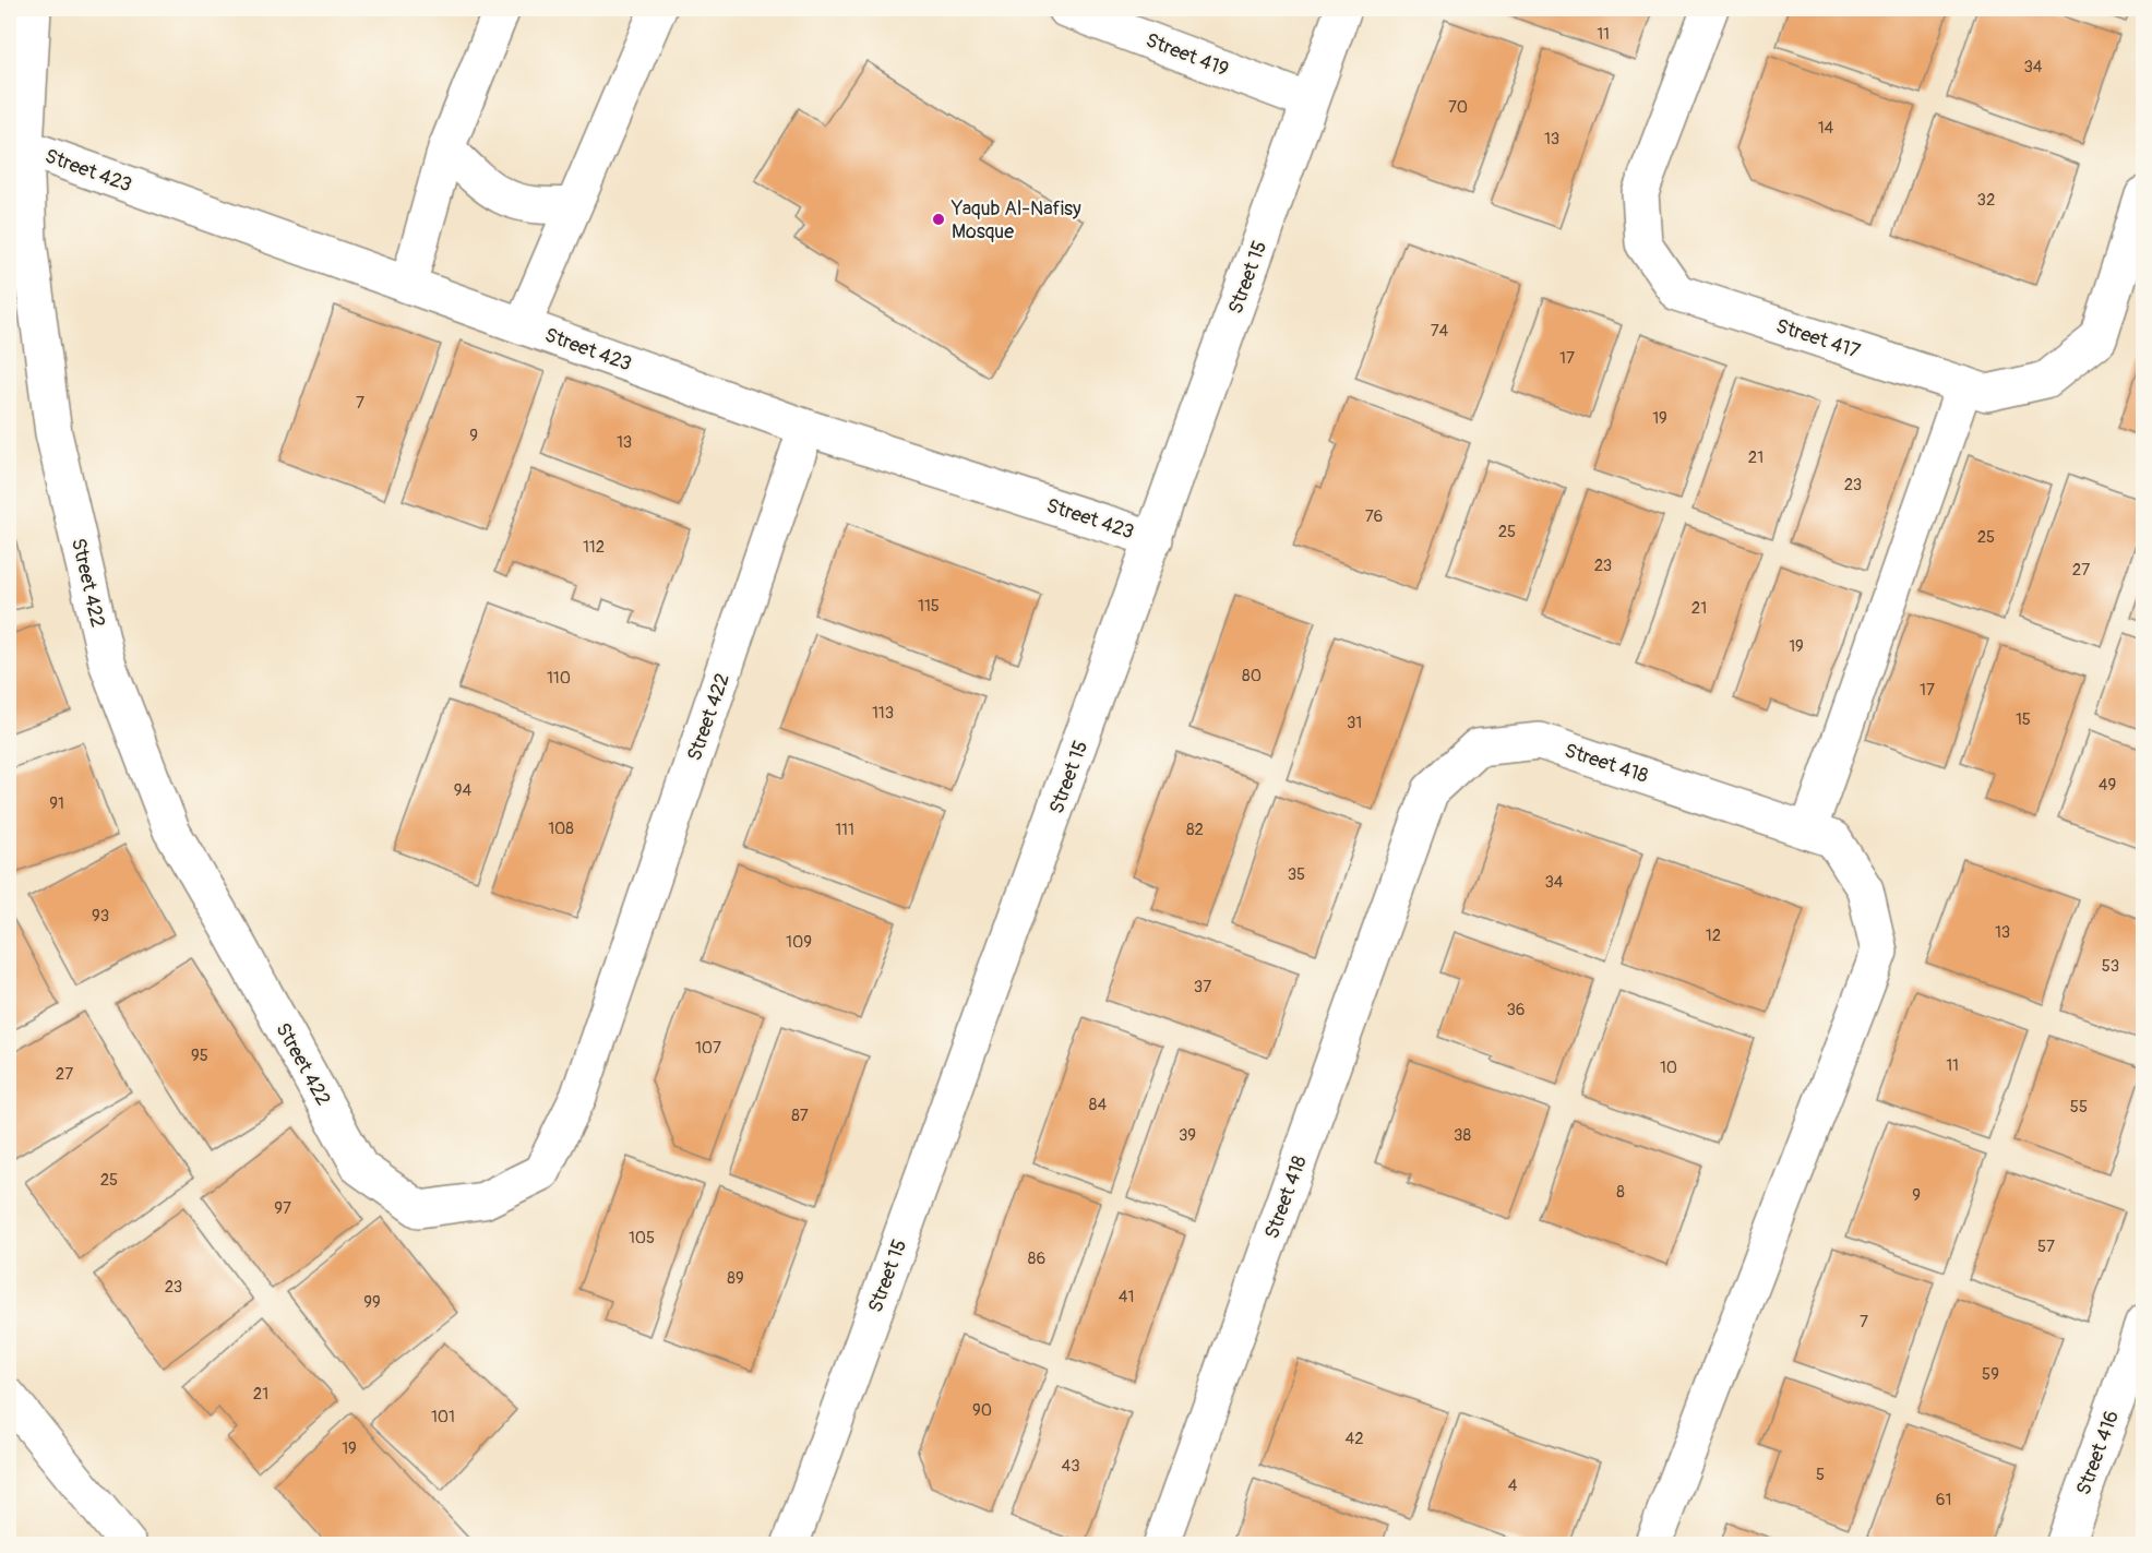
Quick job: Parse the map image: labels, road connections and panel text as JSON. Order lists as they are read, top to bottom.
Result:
{
  "streets": {
    "street": [
      "Street 419",
      "Street 423",
      "Street 15",
      "Street 417",
      "Street 422",
      "Street 418",
      "Street 416"
    ]
  },
  "crossings": [
    ["Street 419", "Street 15"],
    ["Street 423", "Street 15"],
    ["Street 423", "Street 422"]
  ],
  "places": ["Yaqub Al-Nafisy Mosque"],
  "house_numbers": [
    "11",
    "34",
    "70",
    "14",
    "13",
    "32",
    "74",
    "17",
    "7",
    "19",
    "9",
    "13",
    "21",
    "23",
    "76",
    "25",
    "25",
    "112",
    "23",
    "27",
    "115",
    "21",
    "19",
    "80",
    "110",
    "17",
    "113",
    "15",
    "31",
    "49",
    "94",
    "91",
    "108",
    "111",
    "82",
    "35",
    "34",
    "93",
    "13",
    "12",
    "109",
    "53",
    "37",
    "36",
    "107",
    "95",
    "11",
    "10",
    "27",
    "84",
    "55",
    "87",
    "39",
    "38",
    "25",
    "8",
    "9",
    "97",
    "105",
    "57",
    "86",
    "89",
    "23",
    "41",
    "99",
    "7",
    "59",
    "21",
    "90",
    "101",
    "42",
    "19",
    "43",
    "5",
    "4",
    "61"
  ]
}
